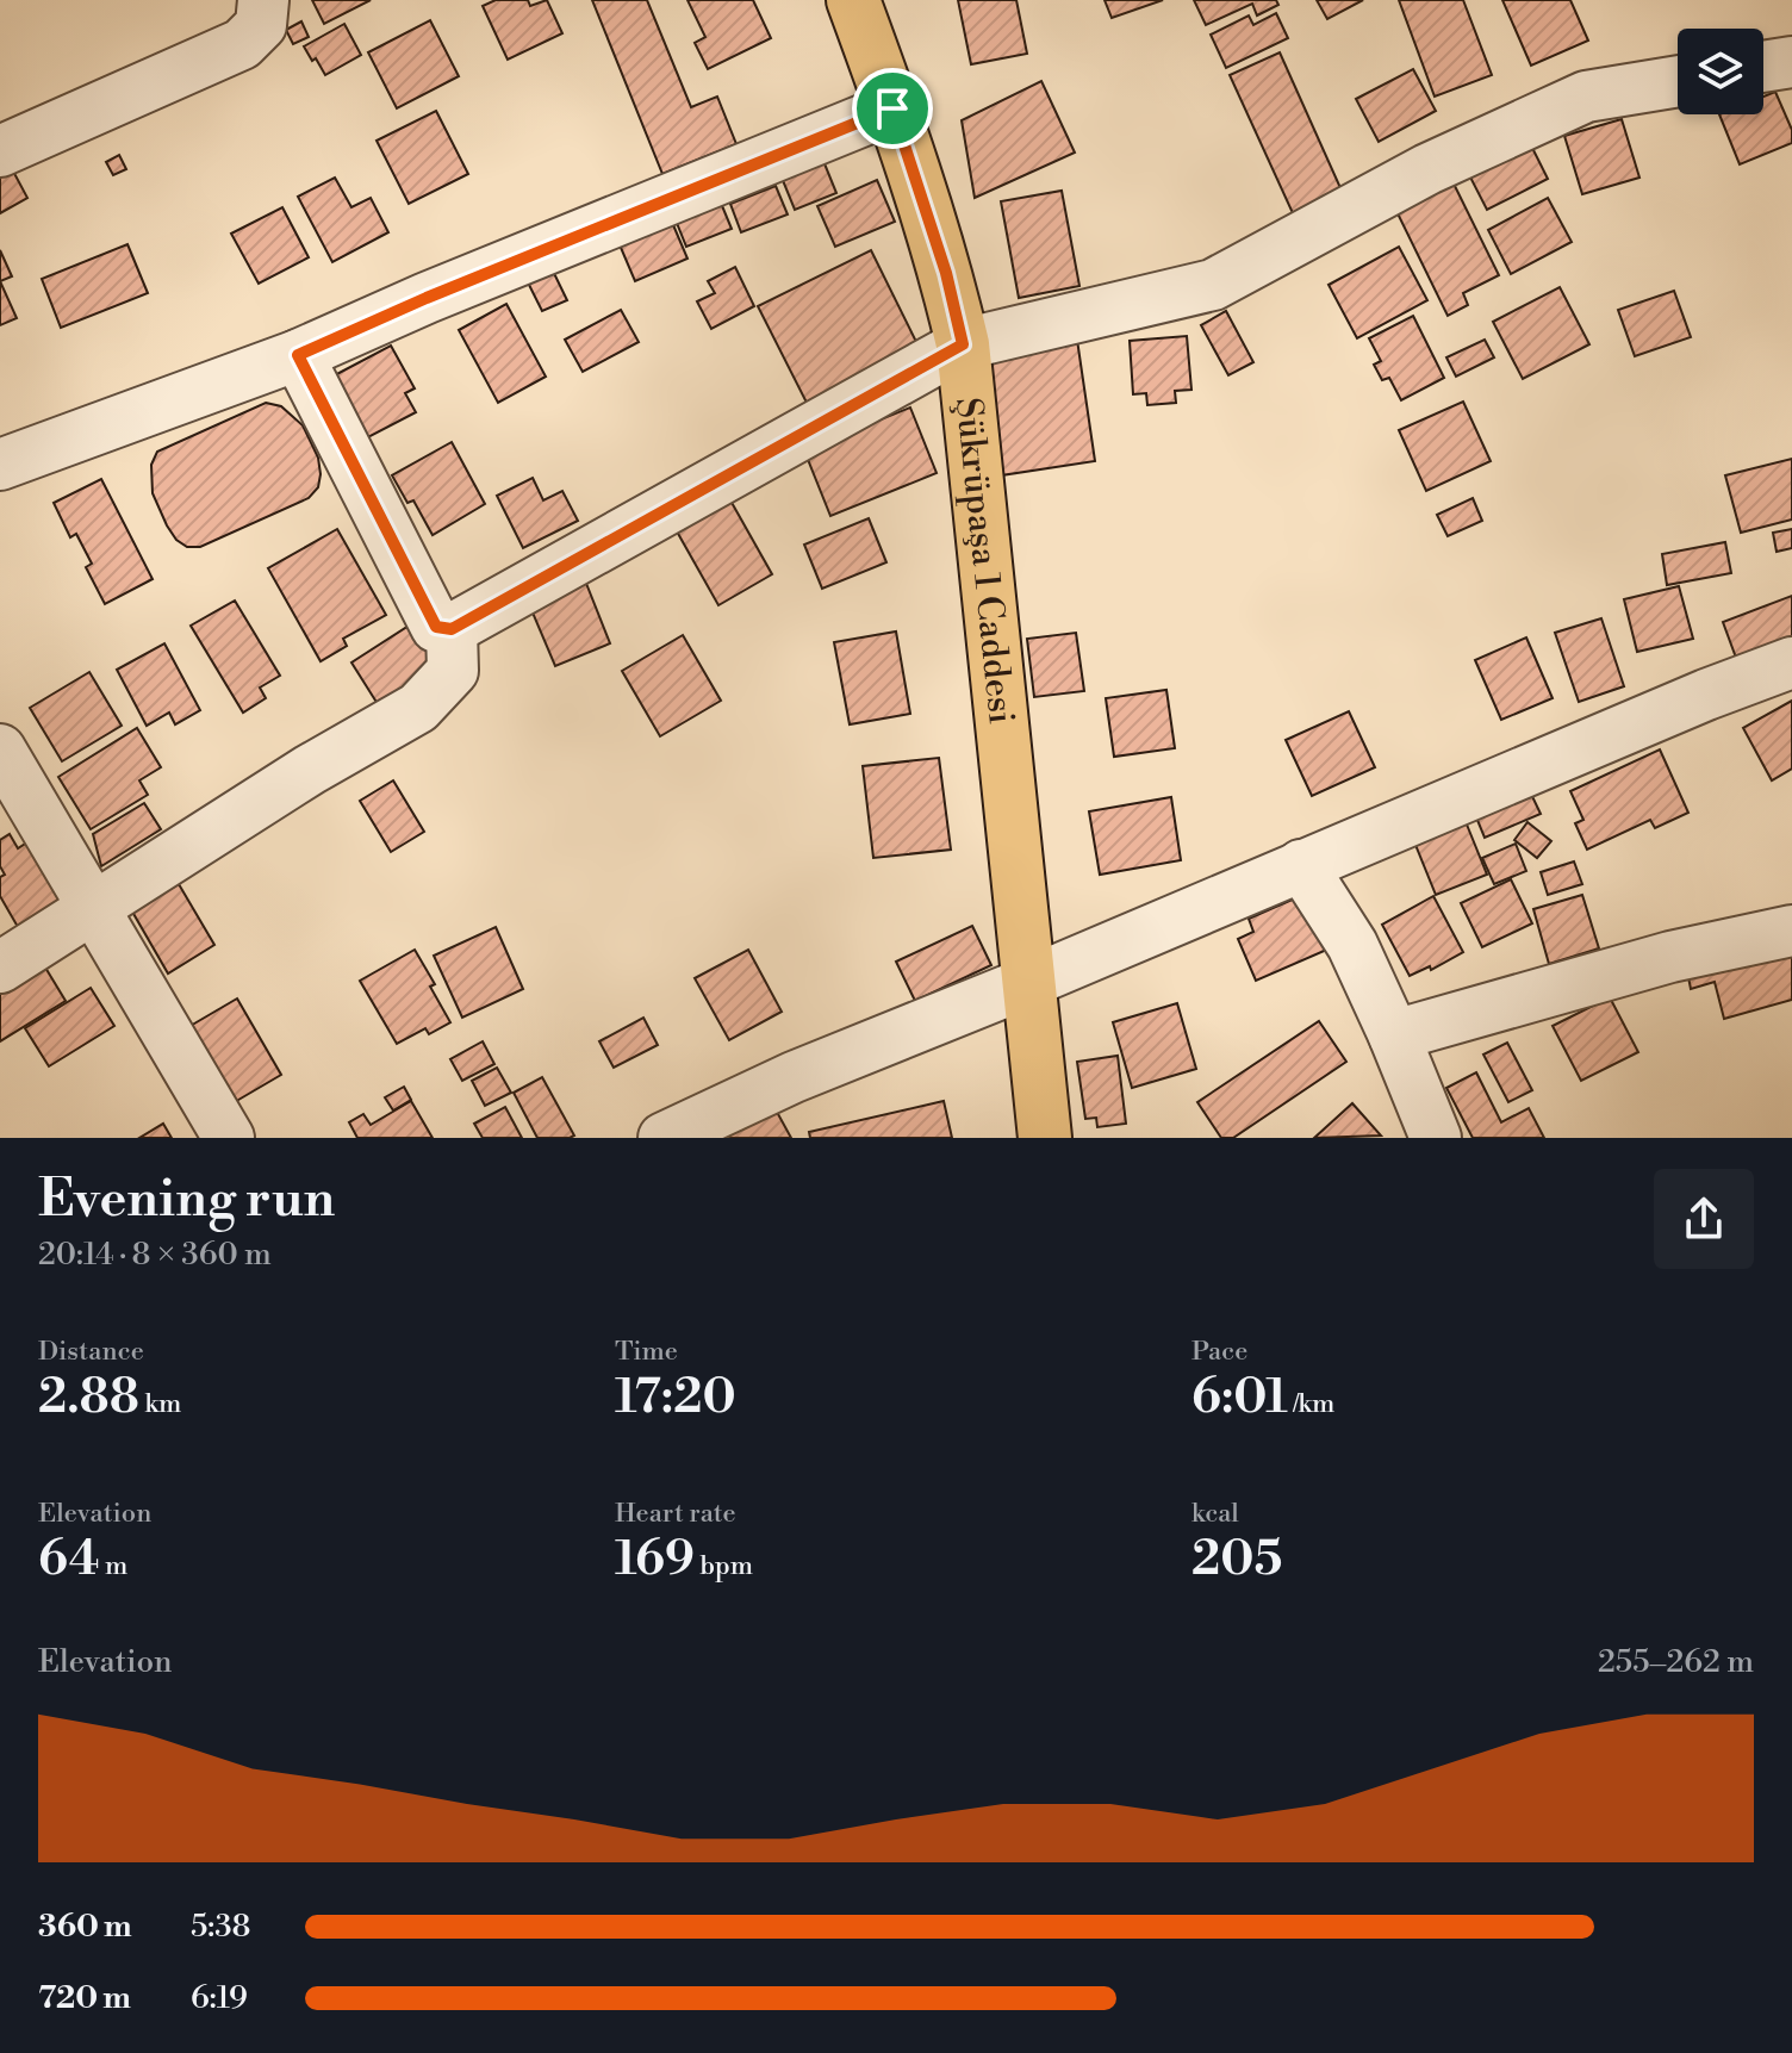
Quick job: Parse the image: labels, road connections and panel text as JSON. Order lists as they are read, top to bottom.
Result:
{
  "streets": {
    "main road": ["Şükrüpaşa 1 Caddesi"]
  },
  "page": {
    "heading": ["Evening run", "20:14 · 8 × 360 m"],
    "stats": [
      ["Distance", "2.88 km"],
      ["Time", "17:20"],
      ["Pace", "6:01 /km"],
      ["Elevation", "64 m"],
      ["Heart rate", "169 bpm"],
      ["kcal", "205"]
    ],
    "chart": ["Elevation", "255–262 m"],
    "list": [
      {
        "name": "360 m",
        "note": "5:38"
      },
      {
        "name": "720 m",
        "note": "6:19"
      }
    ]
  }
}
